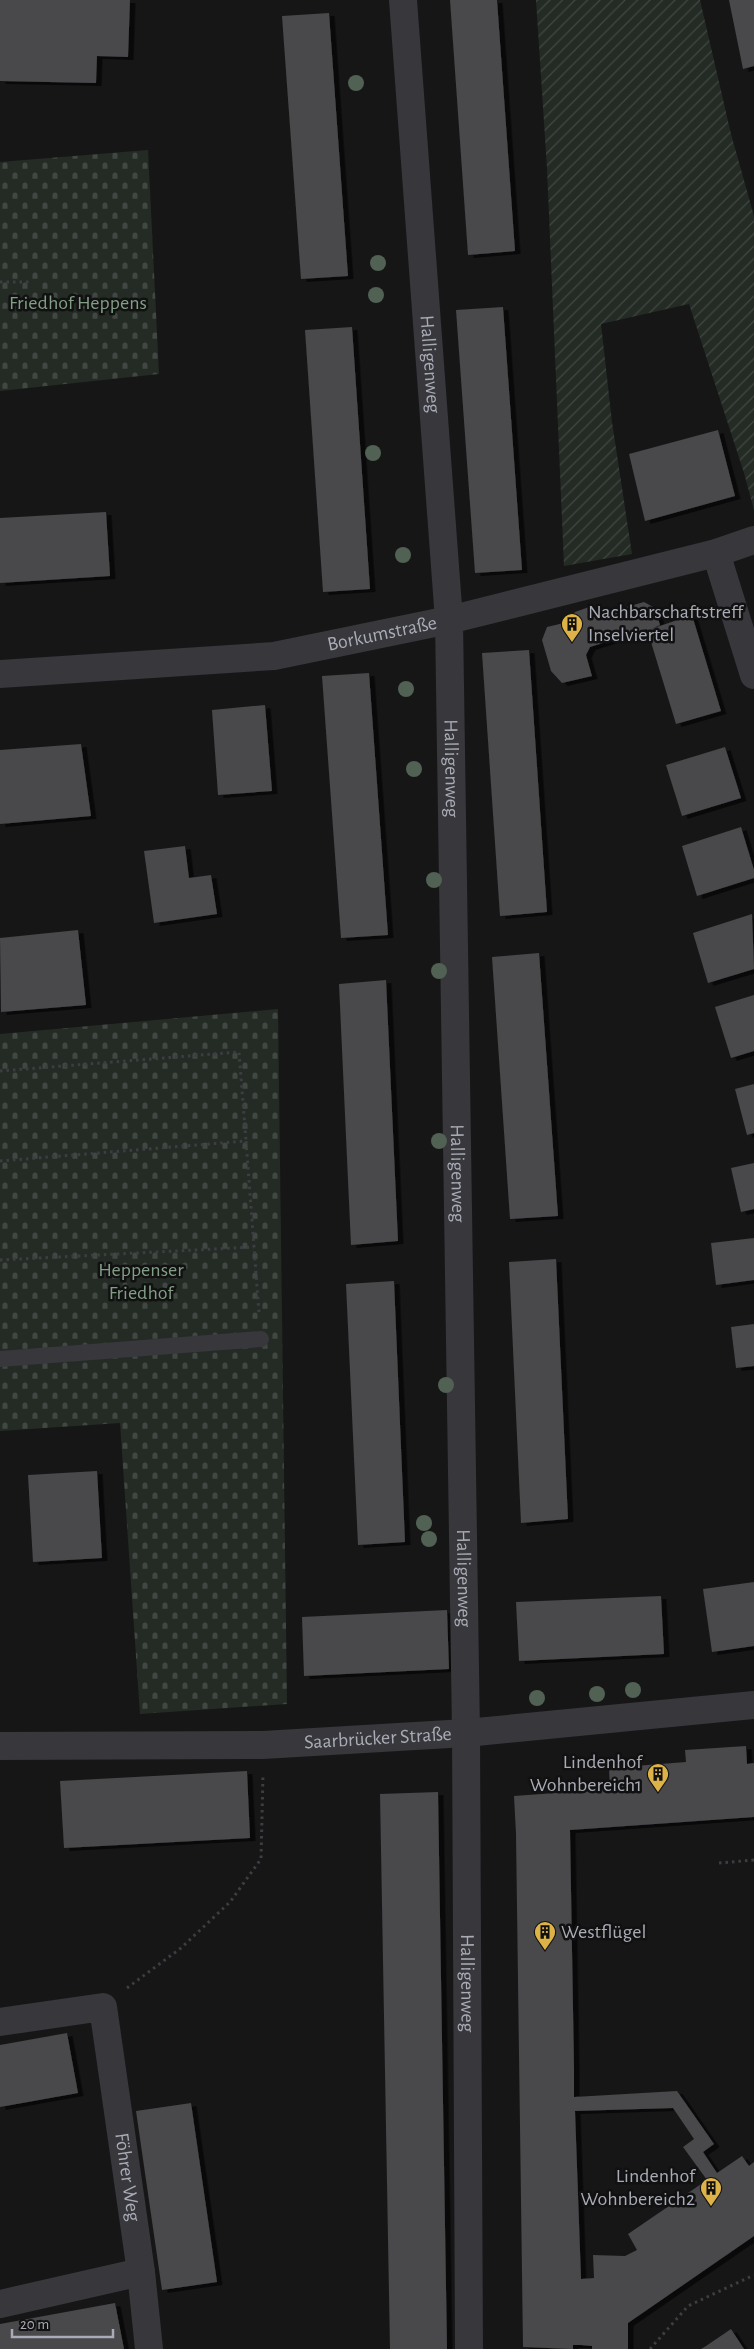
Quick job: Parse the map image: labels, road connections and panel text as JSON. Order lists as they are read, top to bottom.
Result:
{
  "streets": {
    "street": [
      "Halligenweg",
      "Borkumstraße",
      "Saarbrücker Straße",
      "Föhrer Weg"
    ]
  },
  "crossings": [
    ["Halligenweg", "Borkumstraße"],
    ["Halligenweg", "Saarbrücker Straße"]
  ],
  "parks": ["Friedhof Heppens", "Heppenser Friedhof"],
  "places": {
    "building": [
      "Nachbarschaftstreff Inselviertel",
      "Lindenhof Wohnbereich1",
      "Westflügel",
      "Lindenhof Wohnbereich2"
    ]
  },
  "scale_bar": "20 m"
}
